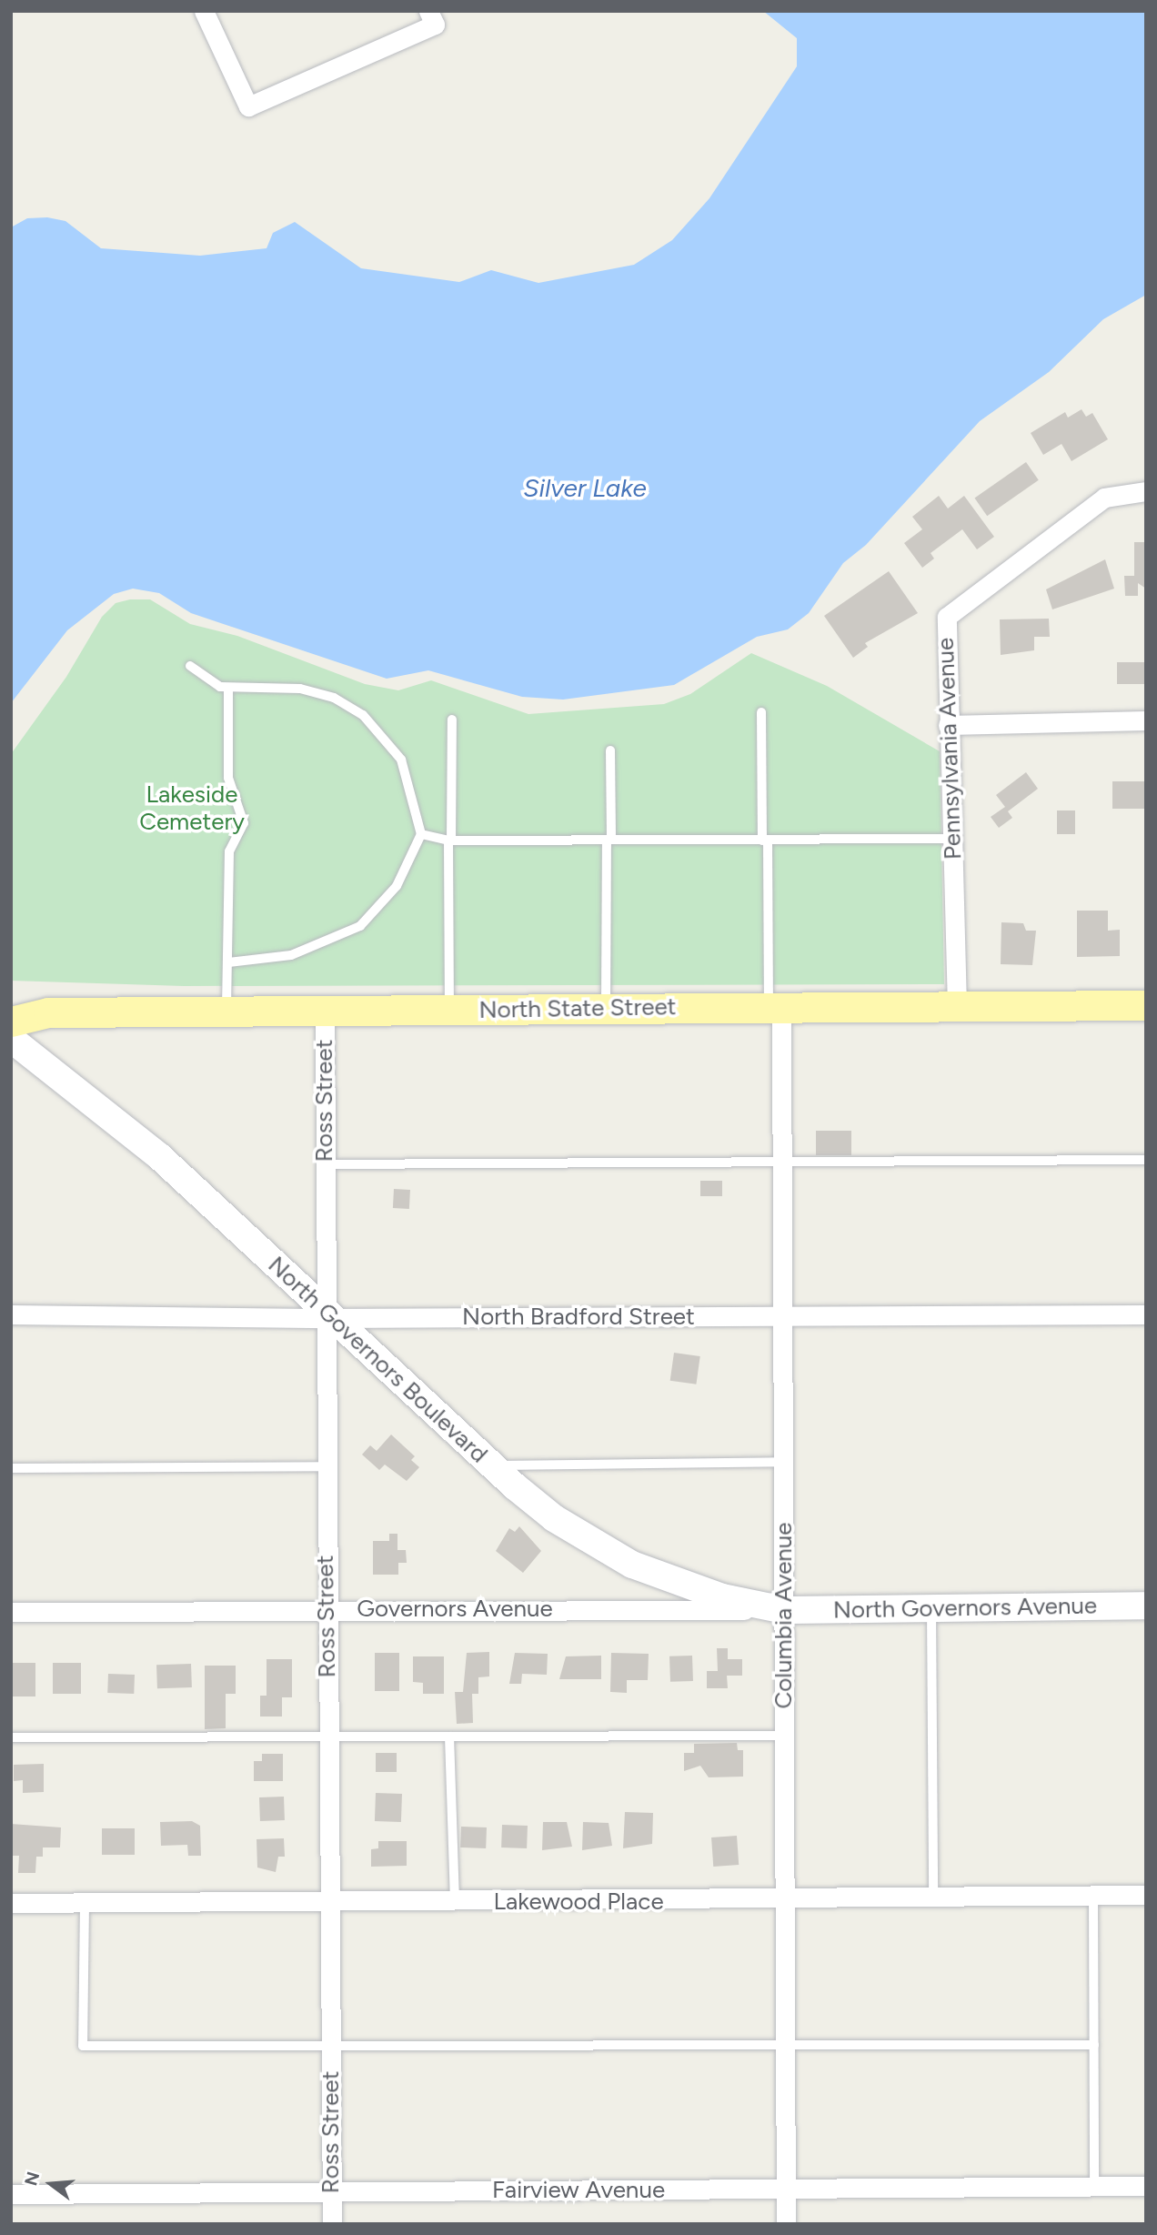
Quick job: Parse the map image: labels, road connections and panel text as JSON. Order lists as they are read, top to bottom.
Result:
{
  "streets": {
    "main road": ["North State Street", "North Governors Boulevard", "North Governors Avenue"],
    "street": [
      "Pennsylvania Avenue",
      "Ross Street",
      "North Bradford Street",
      "Governors Avenue",
      "Columbia Avenue",
      "Lakewood Place",
      "Fairview Avenue"
    ]
  },
  "crossings": [
    ["Pennsylvania Avenue", "North State Street"],
    ["North State Street", "Ross Street"],
    ["North State Street", "Columbia Avenue"],
    ["Ross Street", "North Bradford Street"],
    ["Ross Street", "North Governors Boulevard"],
    ["Ross Street", "Governors Avenue"],
    ["Ross Street", "Lakewood Place"],
    ["Ross Street", "Fairview Avenue"],
    ["North Bradford Street", "North Governors Boulevard"],
    ["North Bradford Street", "Columbia Avenue"],
    ["North Governors Boulevard", "North Governors Avenue"],
    ["North Governors Boulevard", "Governors Avenue"],
    ["North Governors Boulevard", "Columbia Avenue"],
    ["North Governors Avenue", "Governors Avenue"],
    ["North Governors Avenue", "Columbia Avenue"],
    ["Governors Avenue", "Columbia Avenue"],
    ["Columbia Avenue", "Lakewood Place"],
    ["Columbia Avenue", "Fairview Avenue"]
  ],
  "water": ["Silver Lake"],
  "parks": ["Lakeside Cemetery"],
  "north": "left"
}
